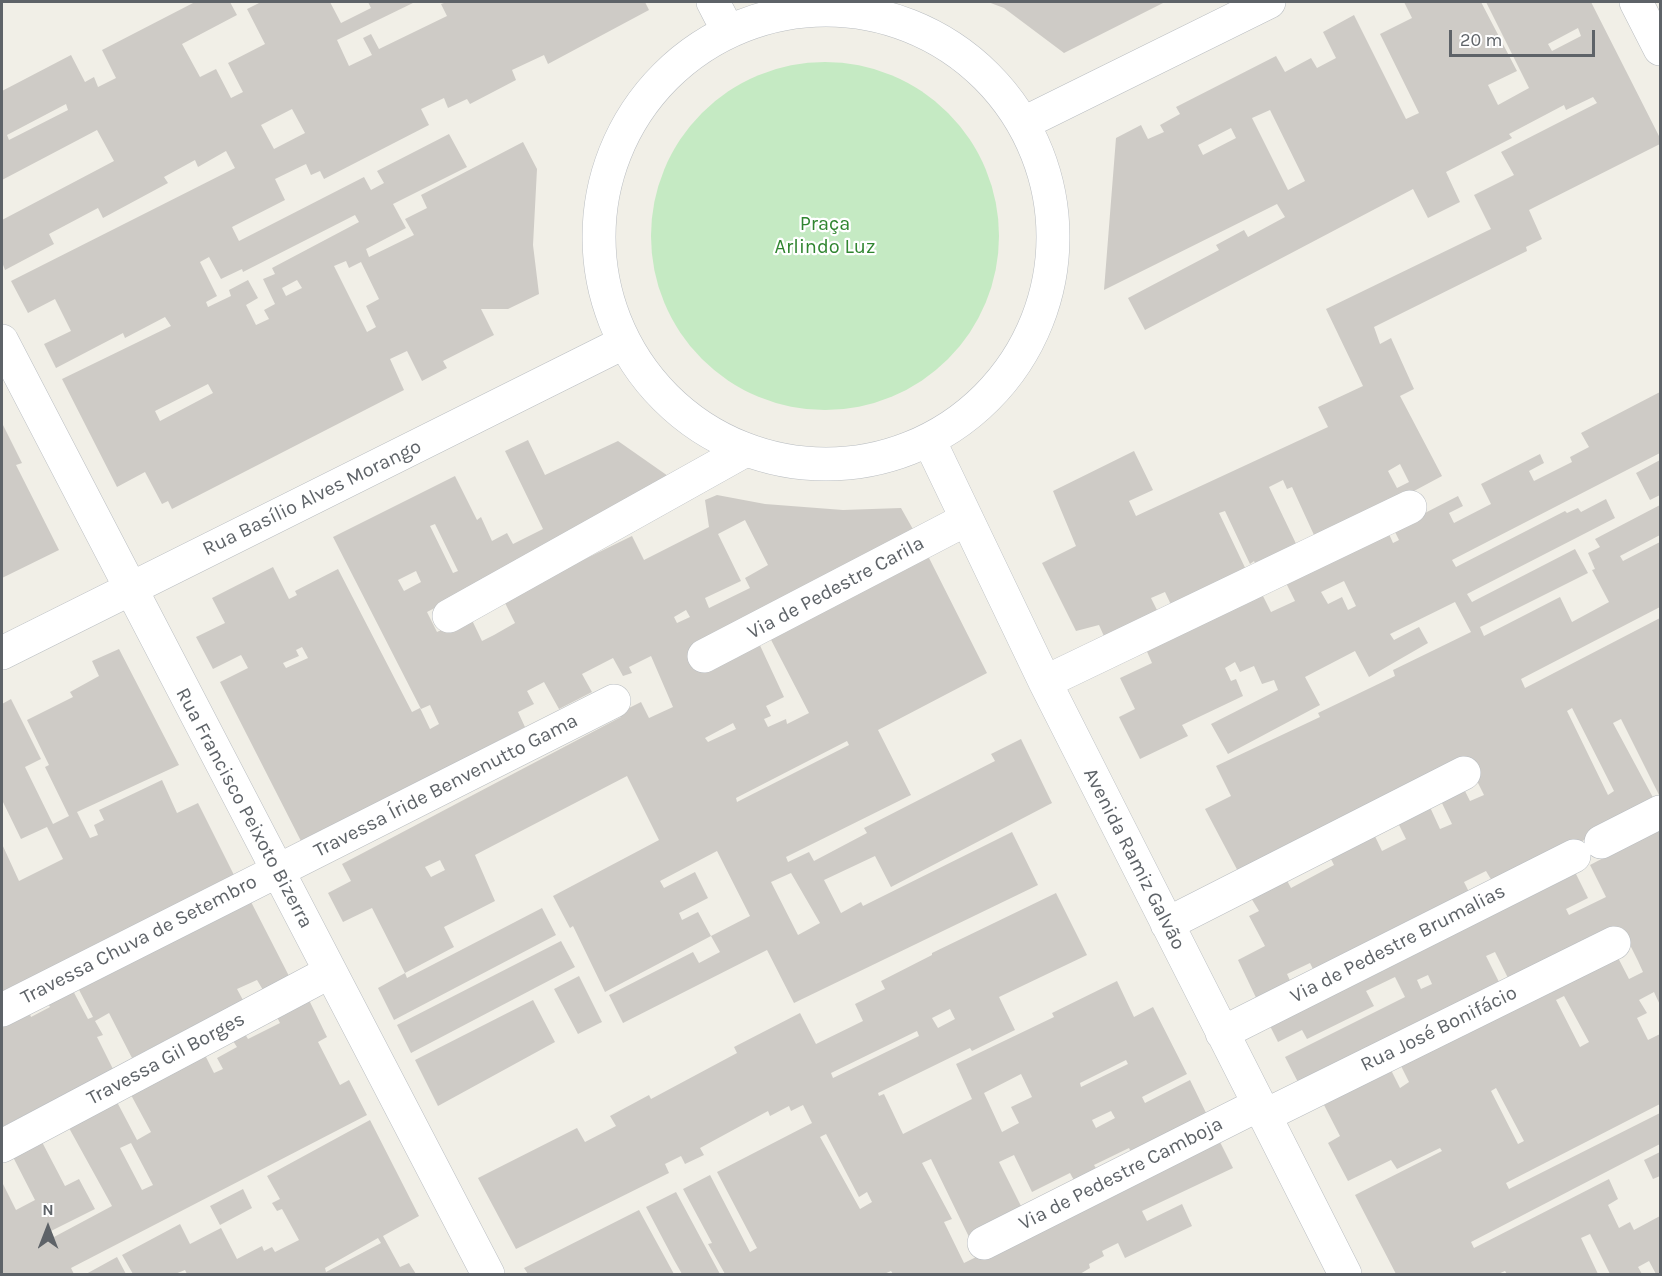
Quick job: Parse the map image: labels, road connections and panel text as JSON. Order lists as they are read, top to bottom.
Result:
{
  "streets": {
    "street": [
      "Rua Basílio Alves Morango",
      "Via de Pedestre Carila",
      "Travessa Íride Benvenutto Gama",
      "Rua Francisco Peixoto Bizerra",
      "Avenida Ramiz Galvão",
      "Travessa Chuva de Setembro",
      "Via de Pedestre Brumalias",
      "Rua José Bonifácio",
      "Travessa Gil Borges",
      "Via de Pedestre Camboja"
    ]
  },
  "crossings": [
    ["Rua Basílio Alves Morango", "Rua Francisco Peixoto Bizerra"],
    ["Via de Pedestre Carila", "Avenida Ramiz Galvão"],
    ["Travessa Íride Benvenutto Gama", "Rua Francisco Peixoto Bizerra"],
    ["Travessa Íride Benvenutto Gama", "Travessa Chuva de Setembro"],
    ["Rua Francisco Peixoto Bizerra", "Travessa Chuva de Setembro"],
    ["Rua Francisco Peixoto Bizerra", "Travessa Gil Borges"],
    ["Avenida Ramiz Galvão", "Via de Pedestre Brumalias"],
    ["Avenida Ramiz Galvão", "Rua José Bonifácio"],
    ["Avenida Ramiz Galvão", "Via de Pedestre Camboja"],
    ["Rua José Bonifácio", "Via de Pedestre Camboja"]
  ],
  "parks": ["Praça Arlindo Luz"],
  "scale_bar": "20 m",
  "north": "top"
}
